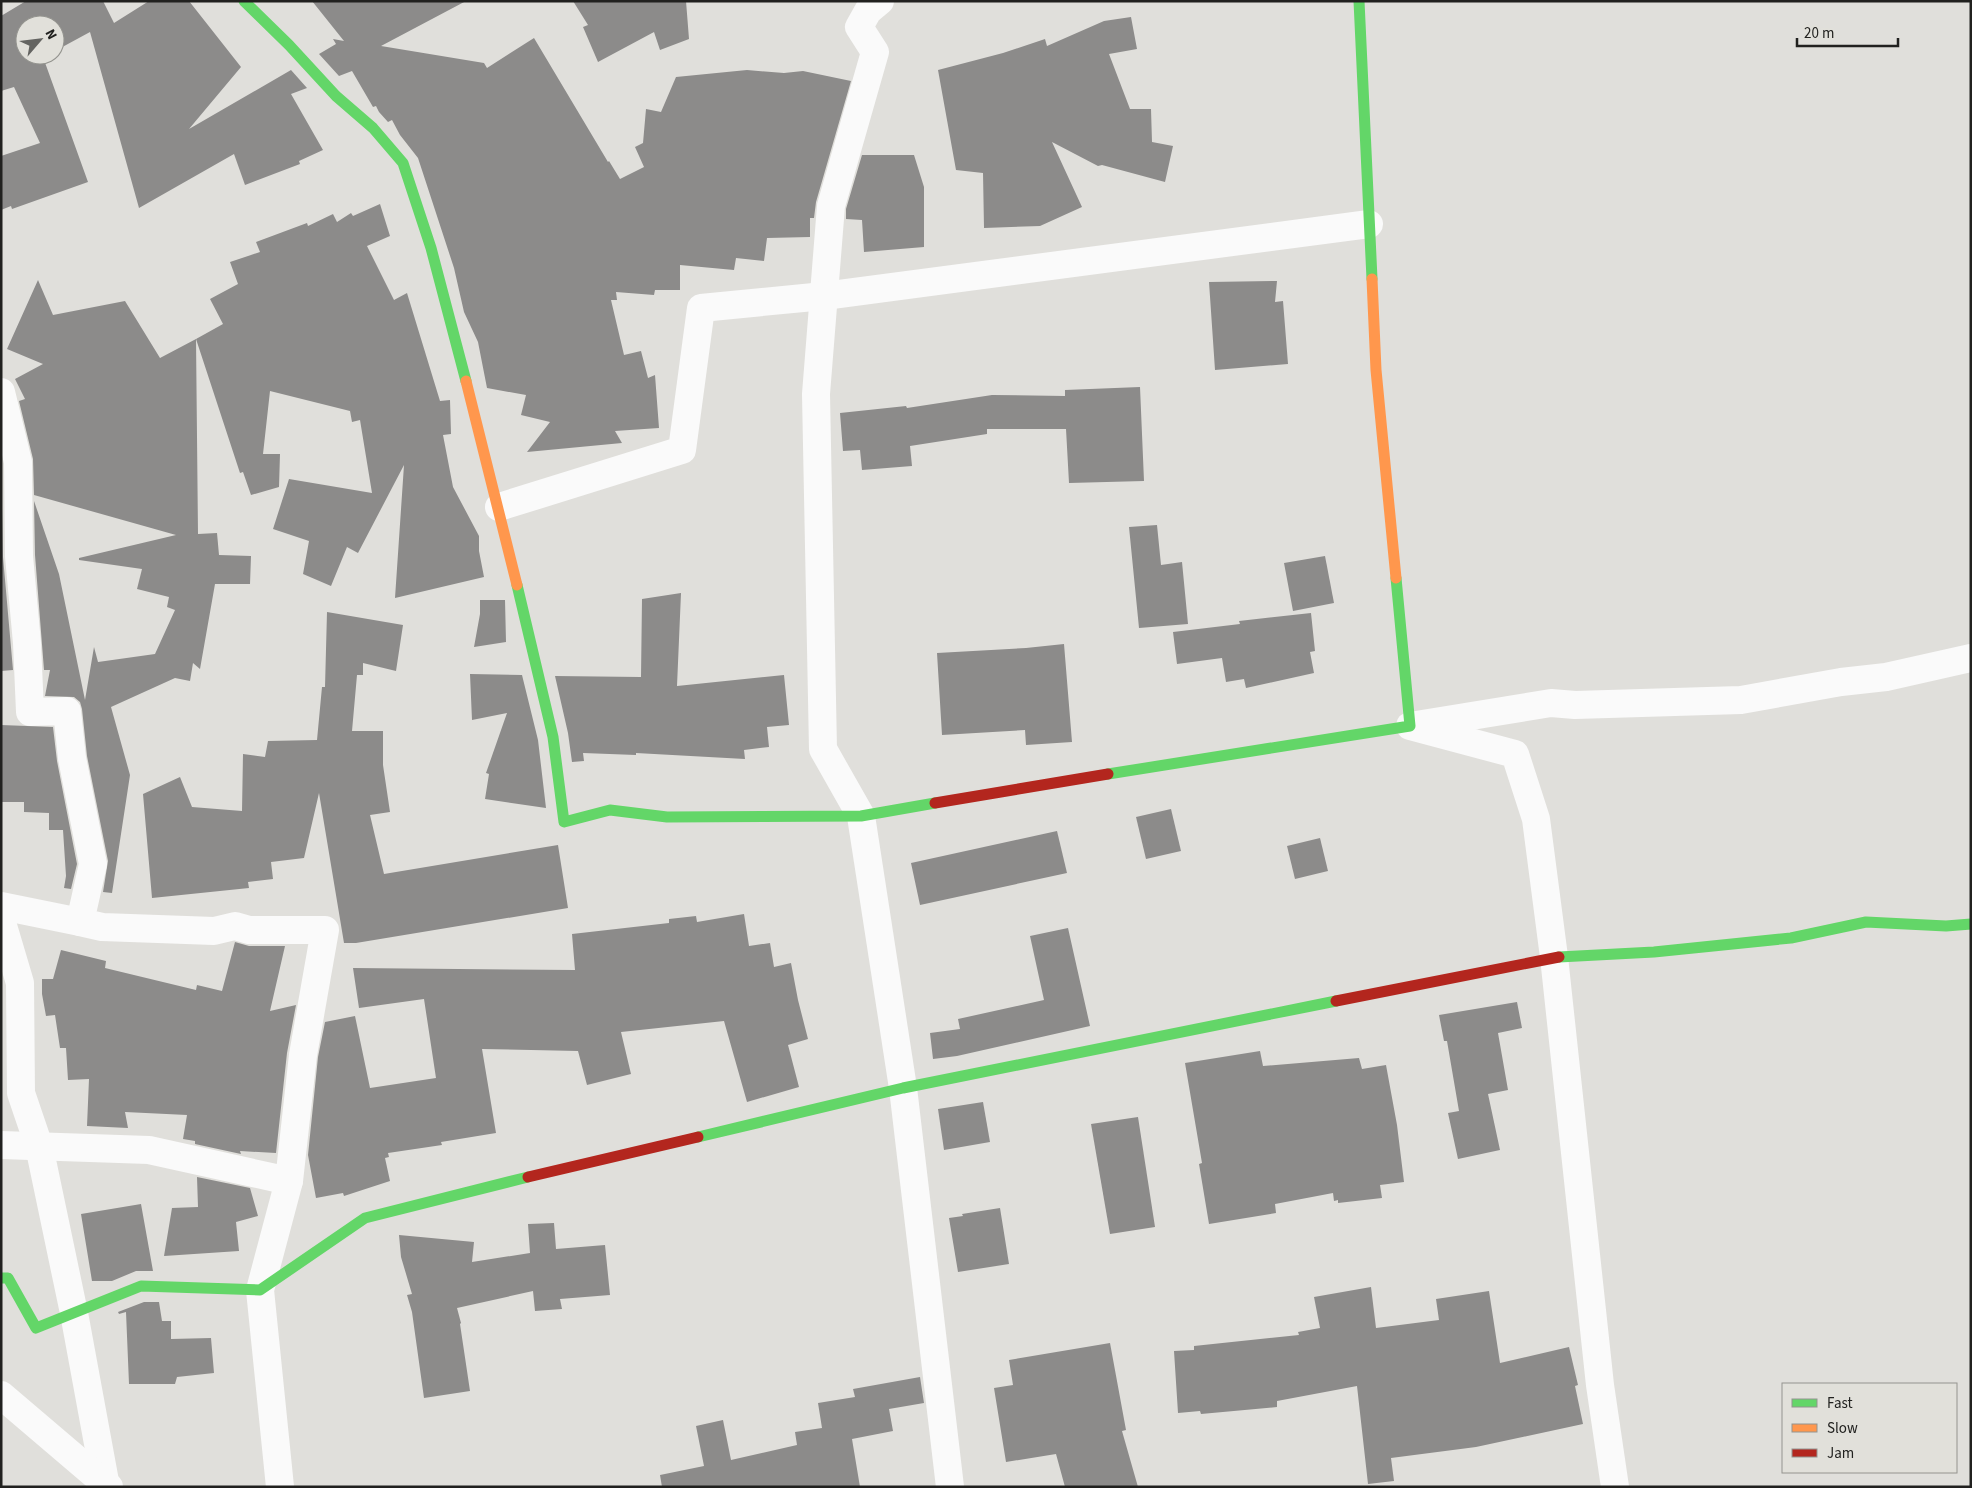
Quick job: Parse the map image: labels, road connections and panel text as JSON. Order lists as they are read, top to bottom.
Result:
{
  "legend": ["Fast", "Slow", "Jam"],
  "scale_bar": "20 m",
  "north": "top right"
}
